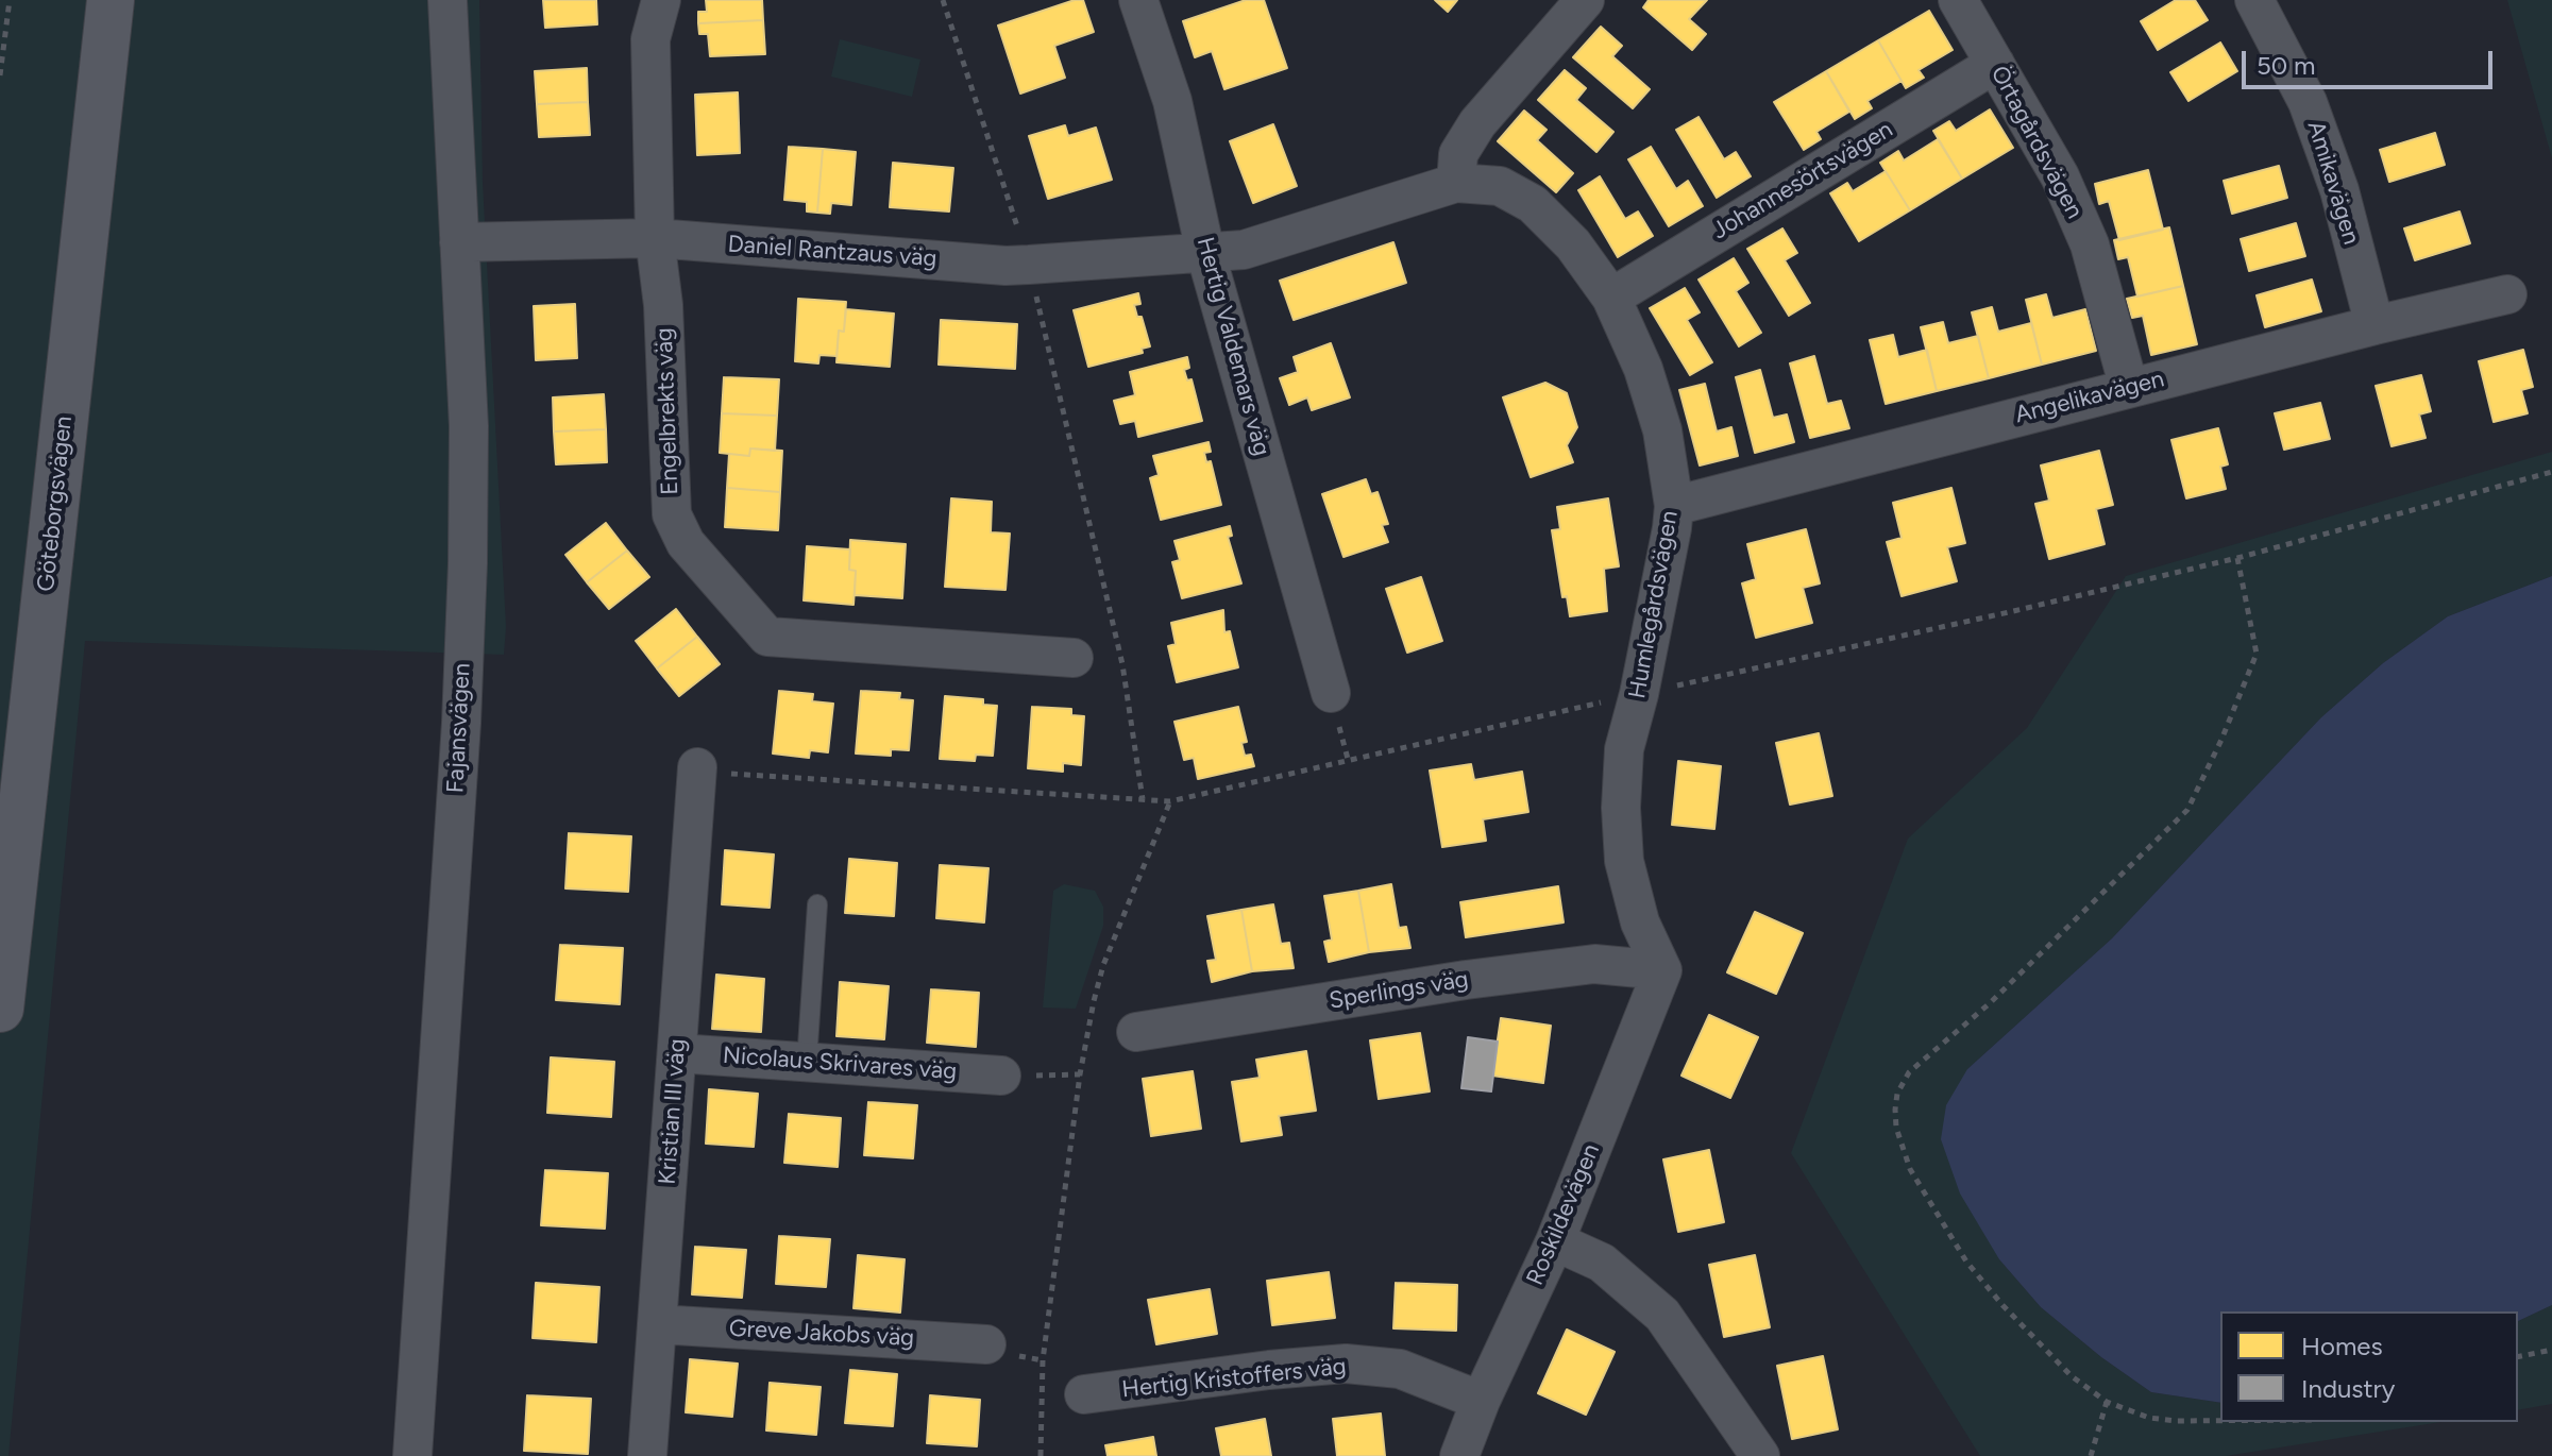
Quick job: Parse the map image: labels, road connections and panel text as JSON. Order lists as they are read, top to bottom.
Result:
{
  "streets": {
    "main road": ["Göteborgsvägen"],
    "street": [
      "Örtagårdsvägen",
      "Johannesörtsvägen",
      "Amikavägen",
      "Daniel Rantzaus väg",
      "Hertig Valdemars väg",
      "Angelikavägen",
      "Engelbrekts väg",
      "Humlegårdsvägen",
      "Fajansvägen",
      "Sperlings väg",
      "Nicolaus Skrivares väg",
      "Kristian III väg",
      "Roskildevägen",
      "Greve Jakobs väg",
      "Hertig Kristoffers väg"
    ]
  },
  "crossings": [
    ["Örtagårdsvägen", "Johannesörtsvägen"],
    ["Örtagårdsvägen", "Angelikavägen"],
    ["Johannesörtsvägen", "Humlegårdsvägen"],
    ["Amikavägen", "Angelikavägen"],
    ["Daniel Rantzaus väg", "Hertig Valdemars väg"],
    ["Daniel Rantzaus väg", "Engelbrekts väg"],
    ["Daniel Rantzaus väg", "Humlegårdsvägen"],
    ["Daniel Rantzaus väg", "Fajansvägen"],
    ["Hertig Valdemars väg", "Humlegårdsvägen"],
    ["Angelikavägen", "Humlegårdsvägen"],
    ["Humlegårdsvägen", "Sperlings väg"],
    ["Humlegårdsvägen", "Roskildevägen"],
    ["Sperlings väg", "Roskildevägen"],
    ["Nicolaus Skrivares väg", "Kristian III väg"],
    ["Kristian III väg", "Greve Jakobs väg"],
    ["Roskildevägen", "Hertig Kristoffers väg"]
  ],
  "legend": ["Homes", "Industry"],
  "scale_bar": "50 m"
}
